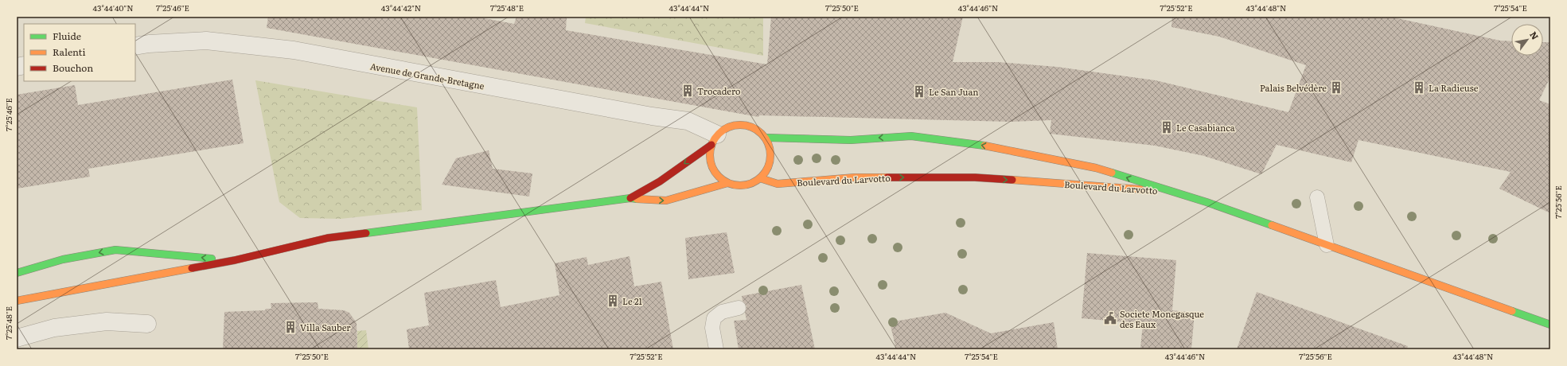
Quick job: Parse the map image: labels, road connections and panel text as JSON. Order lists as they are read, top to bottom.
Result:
{
  "streets": {
    "main road": ["Boulevard du Larvotto"],
    "street": ["Avenue de Grande-Bretagne"]
  },
  "crossings": [
    ["Avenue de Grande-Bretagne", "Boulevard du Larvotto"]
  ],
  "places": {
    "building": [
      "Palais Belvédère",
      "La Radieuse",
      "Trocadero",
      "Le San Juan",
      "Le Casabianca",
      "Le 21",
      "Villa Sauber"
    ],
    "public building": ["Societe Monegasque des Eaux"]
  },
  "legend": ["Fluide", "Ralenti", "Bouchon"],
  "north": "top right",
  "coordinates": [
    "43°44'40\"N",
    "7°25'46\"E",
    "43°44'42\"N",
    "7°25'48\"E",
    "43°44'44\"N",
    "7°25'50\"E",
    "43°44'46\"N",
    "7°25'52\"E",
    "43°44'48\"N",
    "7°25'54\"E",
    "7°25'56\"E"
  ]
}
